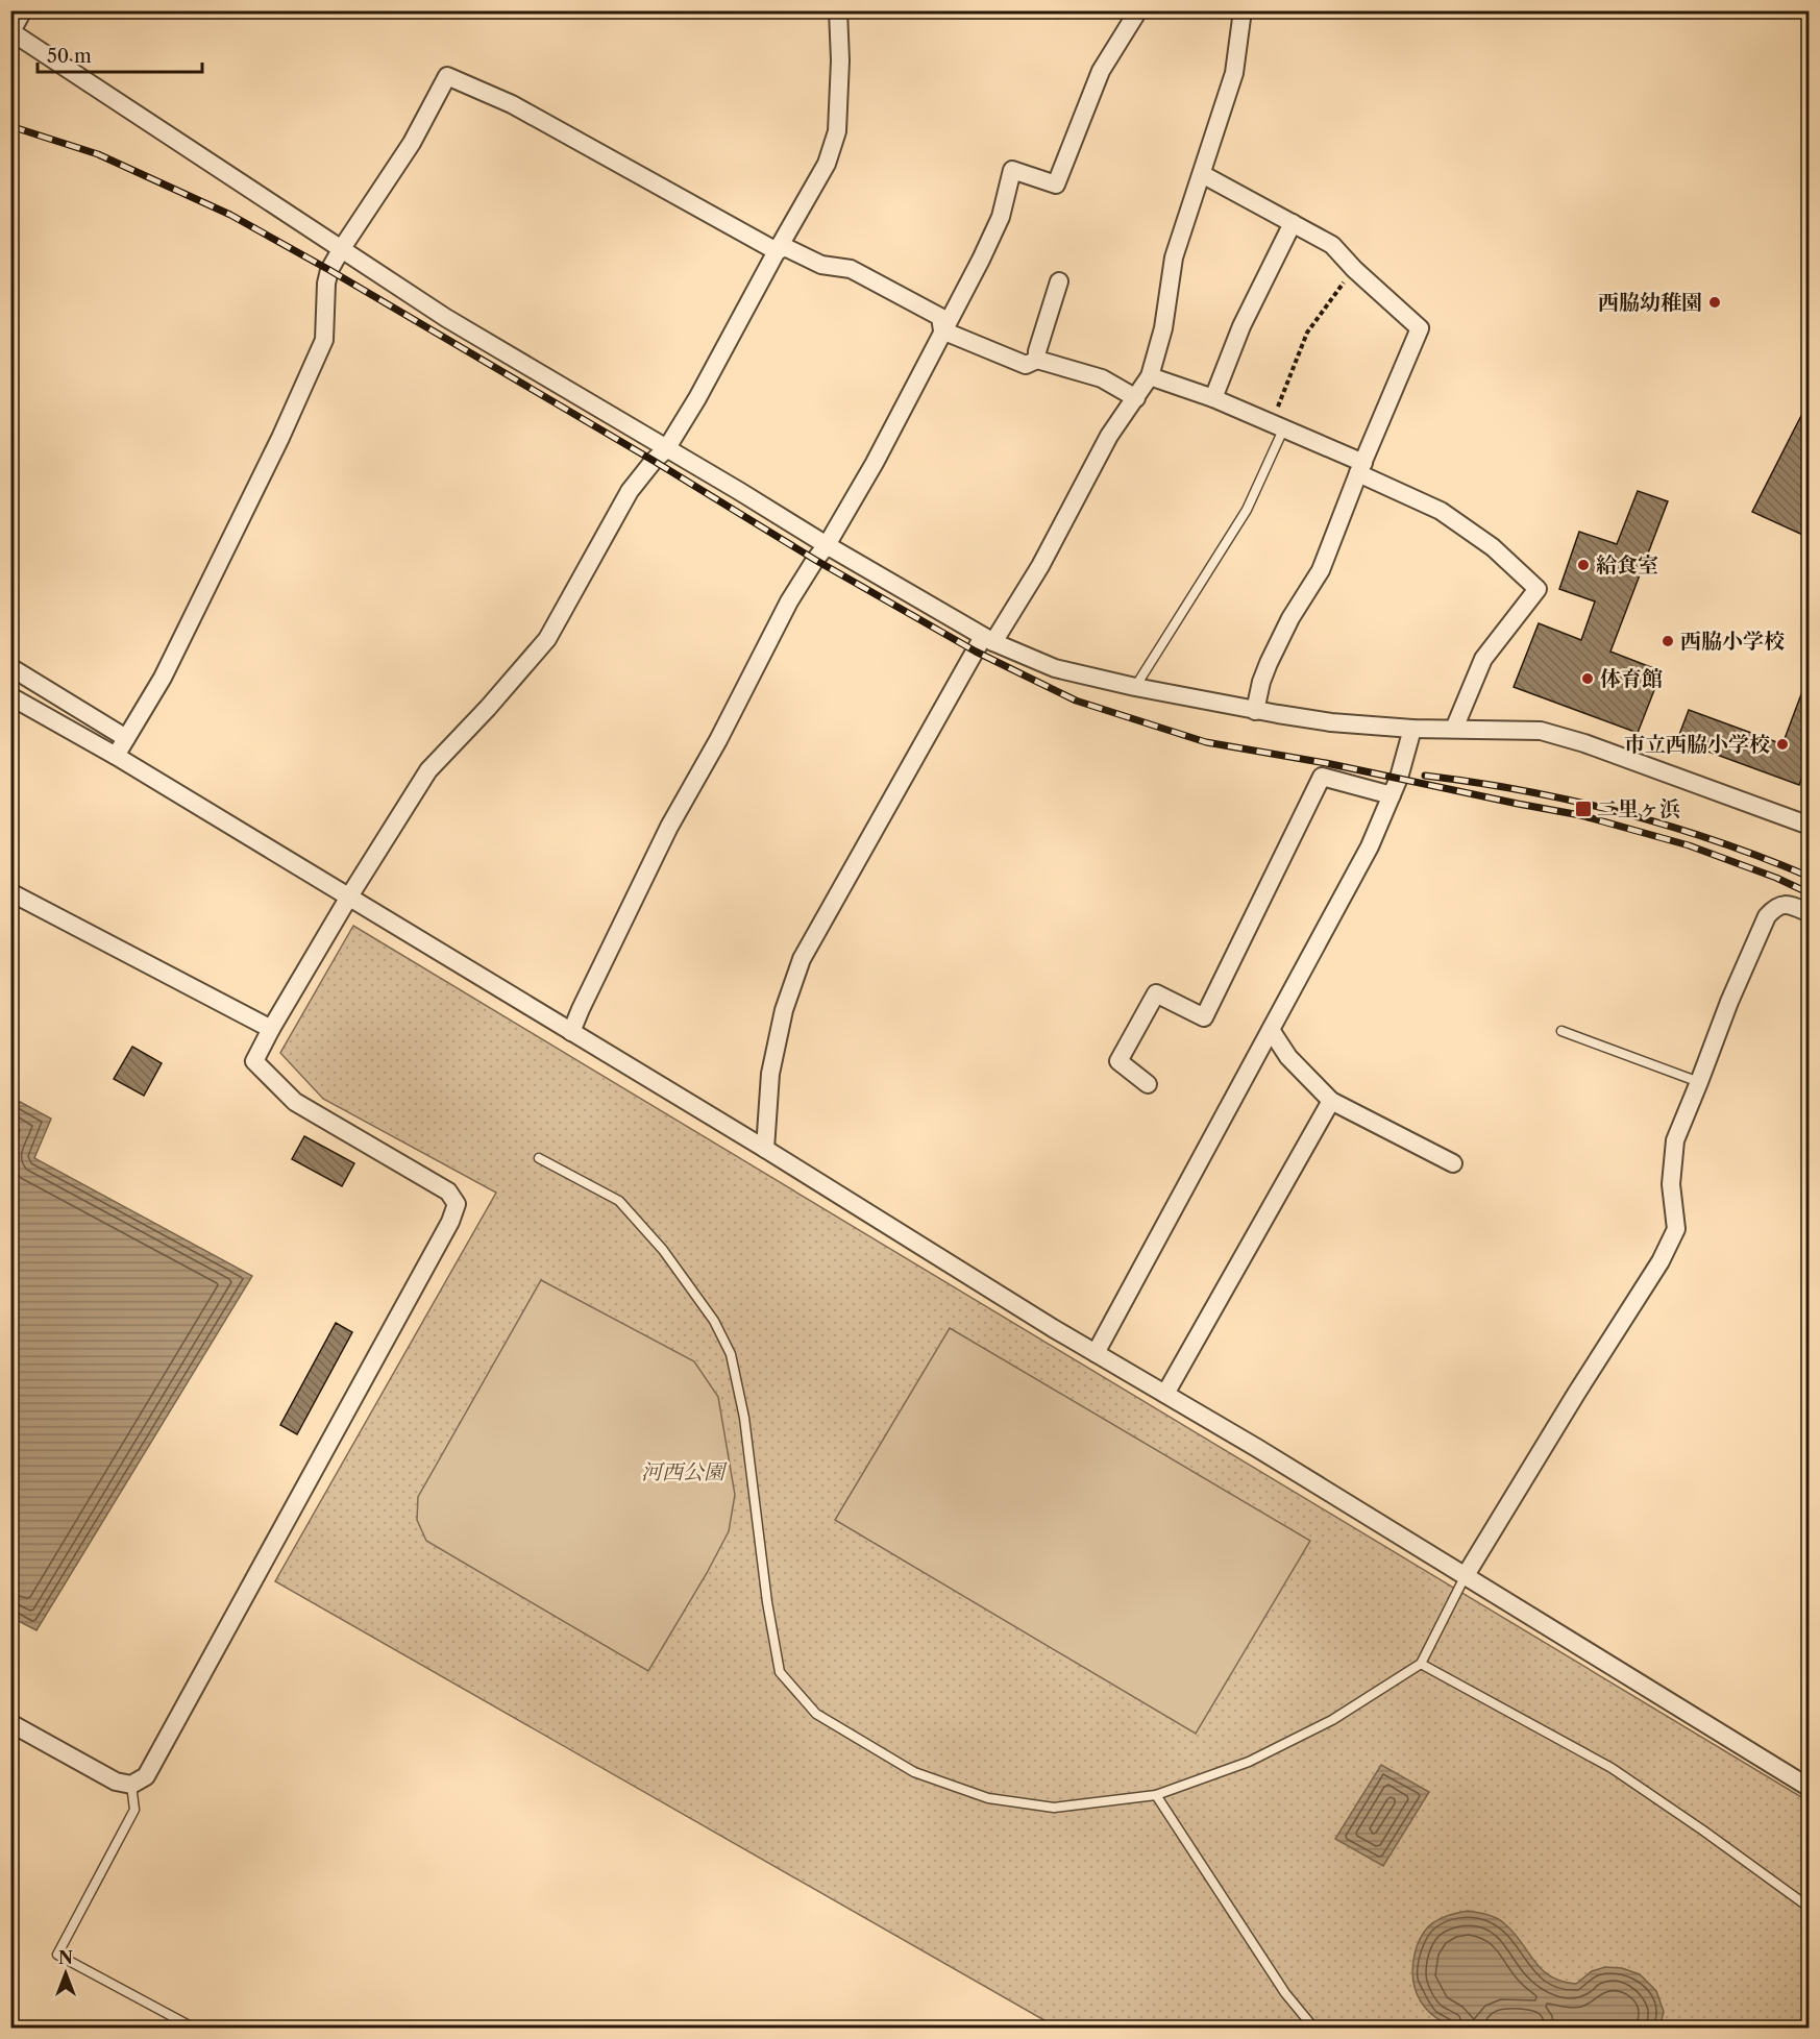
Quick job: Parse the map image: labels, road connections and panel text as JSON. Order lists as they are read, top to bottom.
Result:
{
  "parks": ["河西公園"],
  "places": {
    "other": [
      "西脇幼稚園",
      "給食室",
      "西脇小学校",
      "体育館",
      "市立西脇小学校"
    ],
    "transit": ["二里ヶ浜"]
  },
  "scale_bar": "50 m",
  "north": "top"
}
